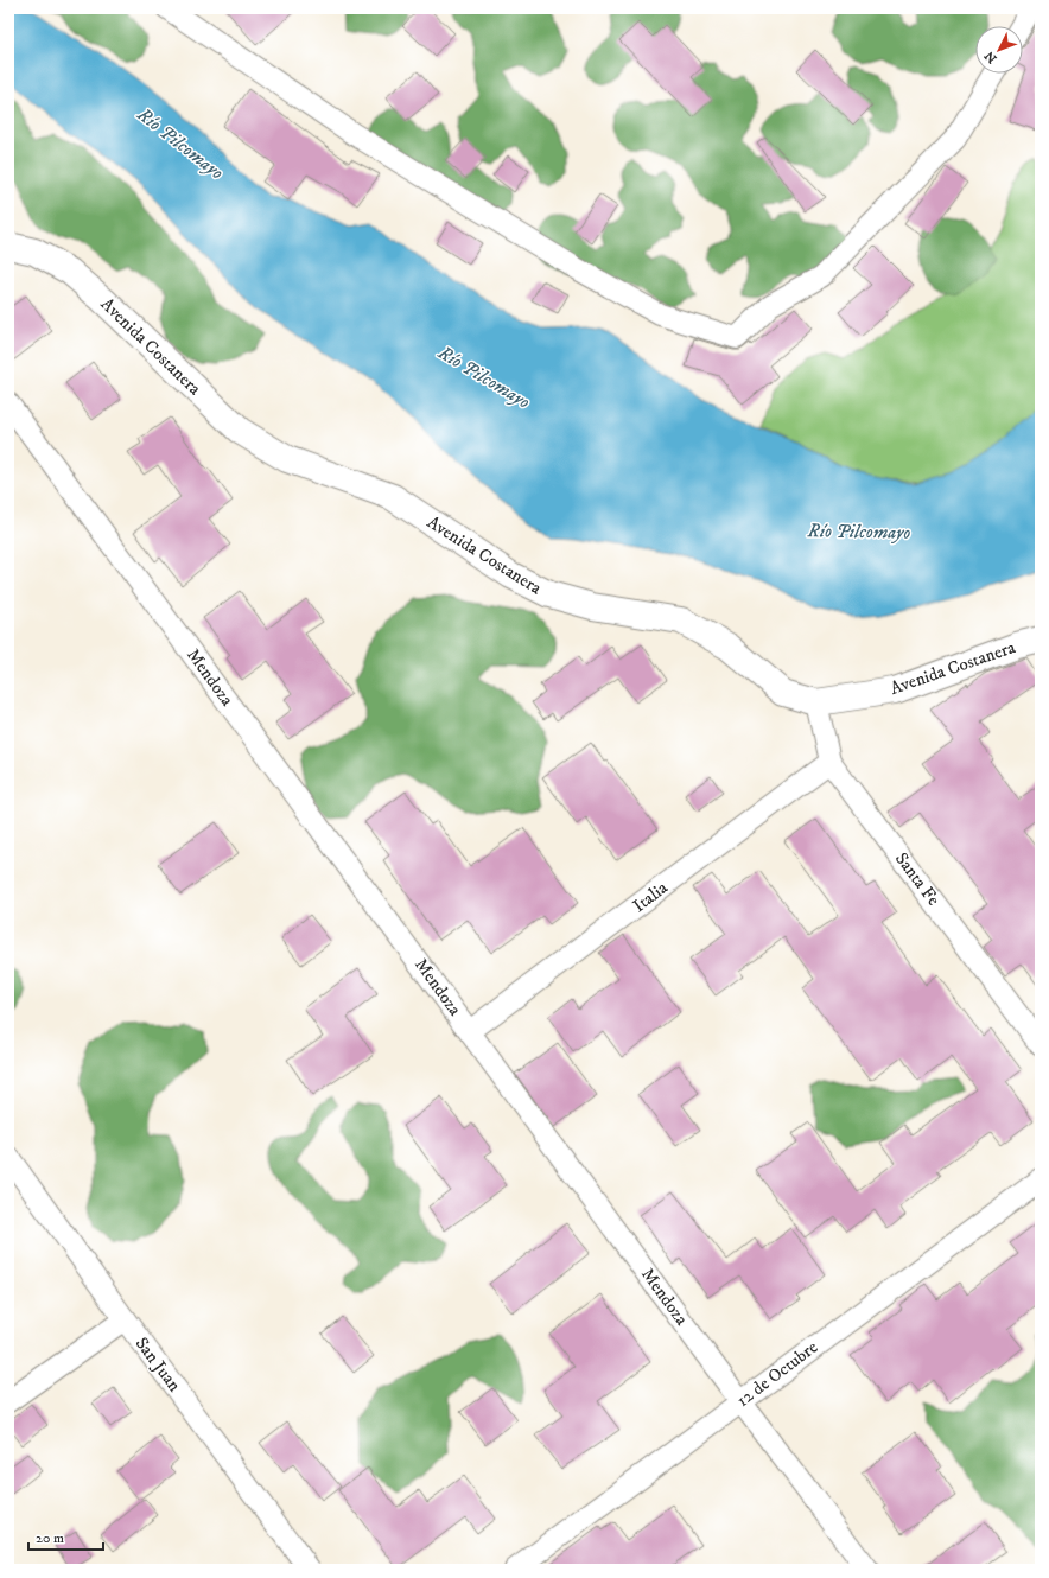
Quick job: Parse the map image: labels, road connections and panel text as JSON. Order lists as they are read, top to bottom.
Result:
{
  "streets": {
    "street": [
      "Avenida Costanera",
      "Mendoza",
      "Santa Fe",
      "Italia",
      "San Juan",
      "12 de Octubre"
    ]
  },
  "crossings": [
    ["Avenida Costanera", "Santa Fe"],
    ["Mendoza", "Italia"],
    ["Mendoza", "12 de Octubre"],
    ["Santa Fe", "Italia"]
  ],
  "water": ["Río Pilcomayo"],
  "scale_bar": "20 m",
  "north": "bottom left"
}
